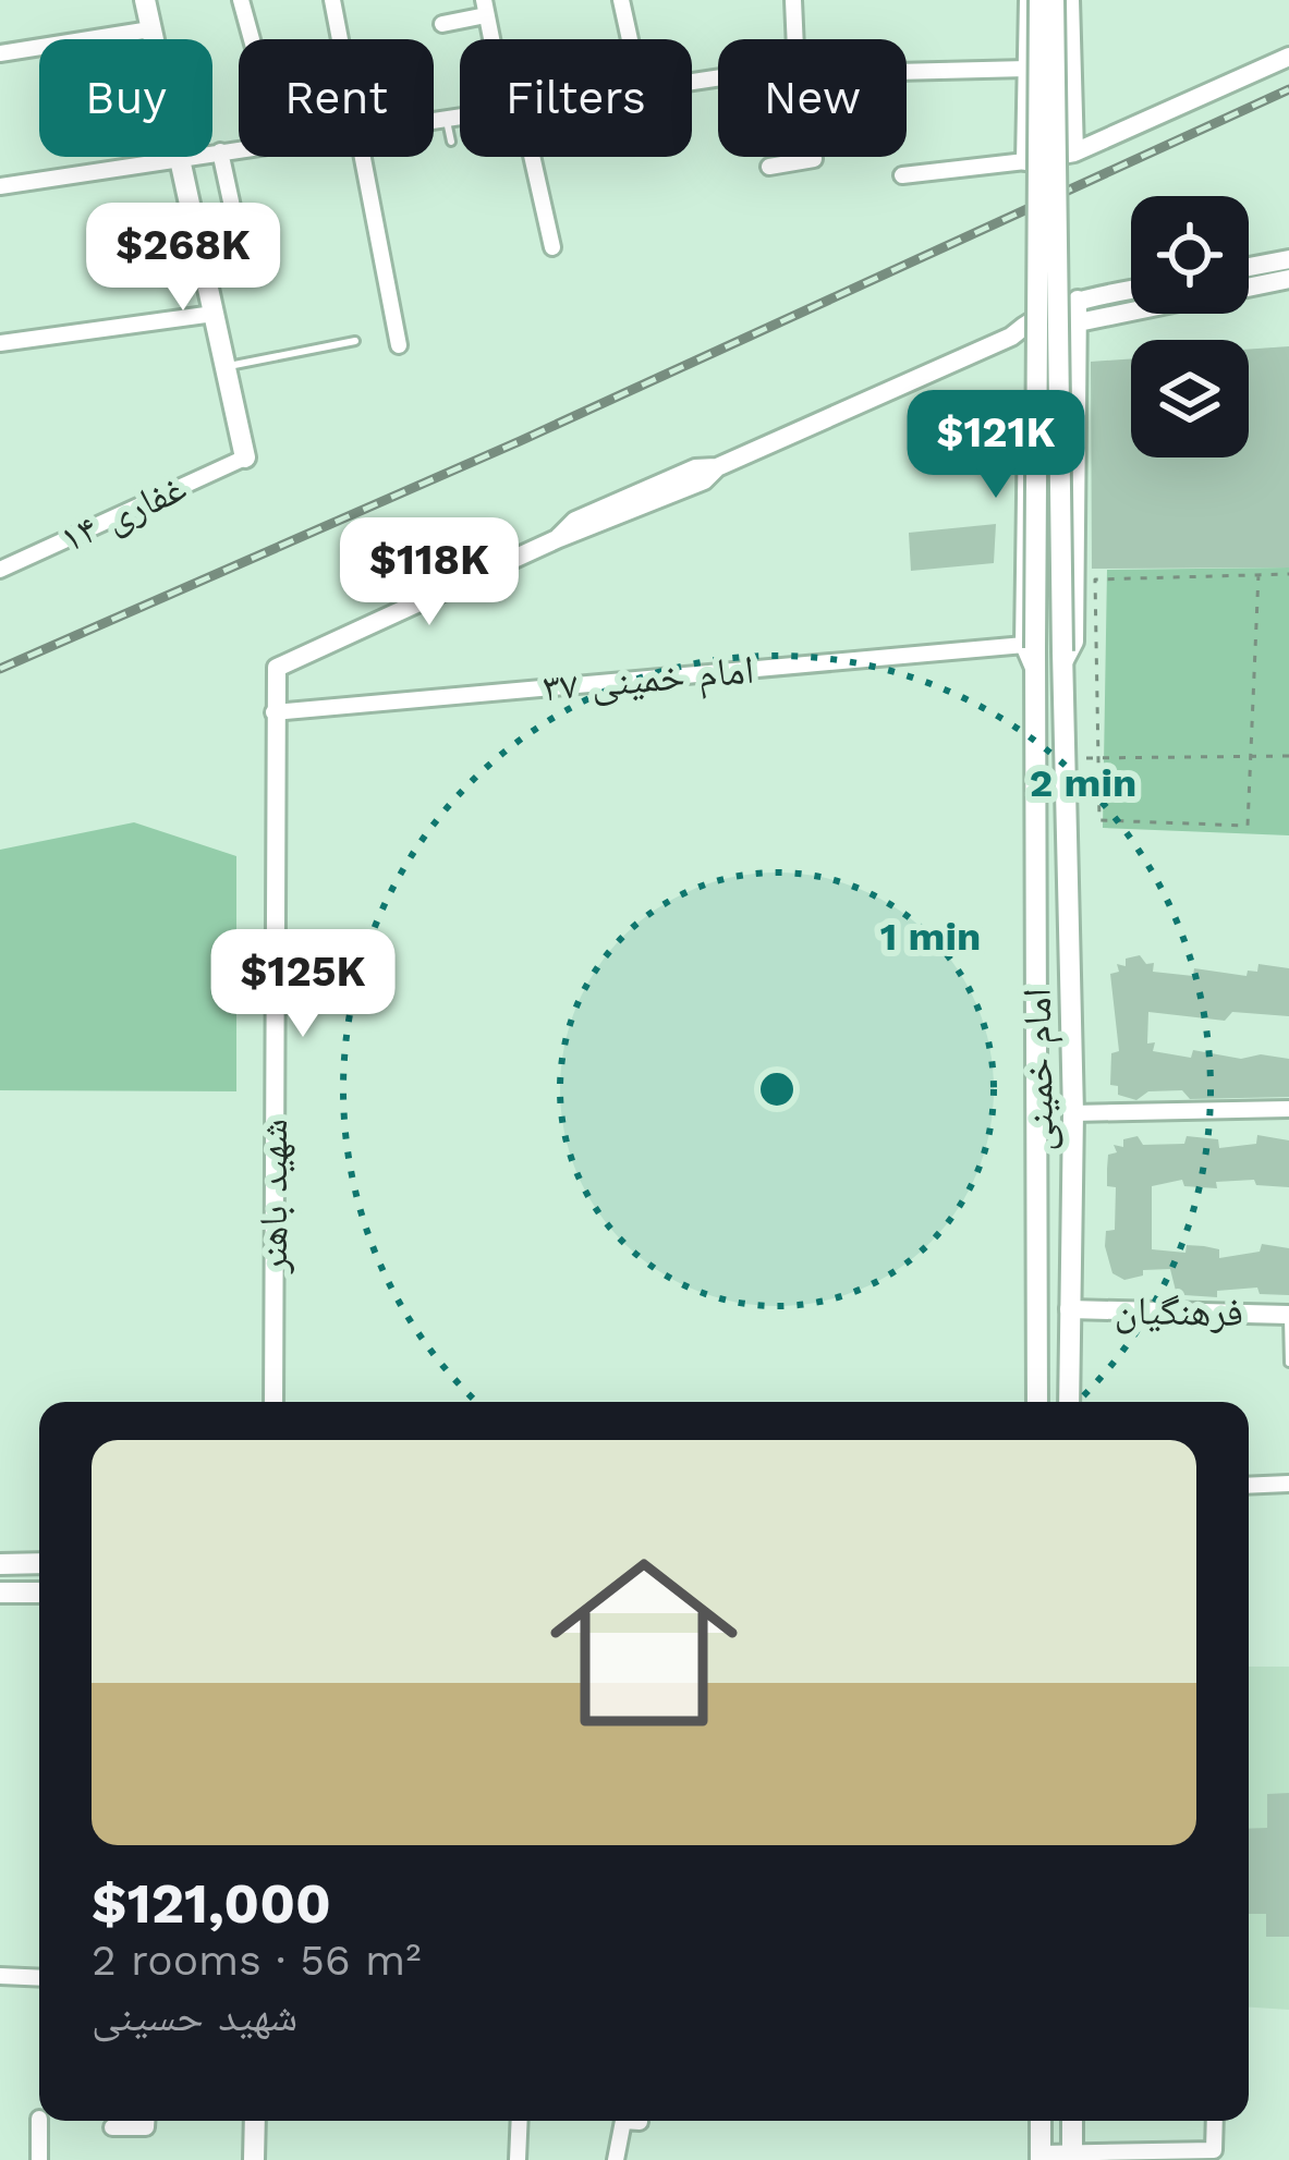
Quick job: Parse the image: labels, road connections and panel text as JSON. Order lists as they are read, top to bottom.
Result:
{
  "streets": {
    "main road": ["امام خمینی"],
    "street": [
      "غفاری ۱۴",
      "امام خمینی ۳۷",
      "شهید باهنر",
      "فرهنگیان"
    ]
  },
  "crossings": [
    ["امام خمینی ۳۷", "امام خمینی"],
    ["امام خمینی ۳۷", "شهید باهنر"],
    ["امام خمینی", "فرهنگیان"]
  ],
  "page": {
    "chip": [
      "Buy",
      "Rent",
      "Filters",
      "New"
    ],
    "price": [
      "$268K",
      "$121K",
      "$118K",
      "$125K"
    ],
    "list": [
      {
        "name": "$121,000",
        "note": "2 rooms · 56 m² · شهید حسینی"
      }
    ]
  },
  "rings": ["2 min", "1 min"]
}
